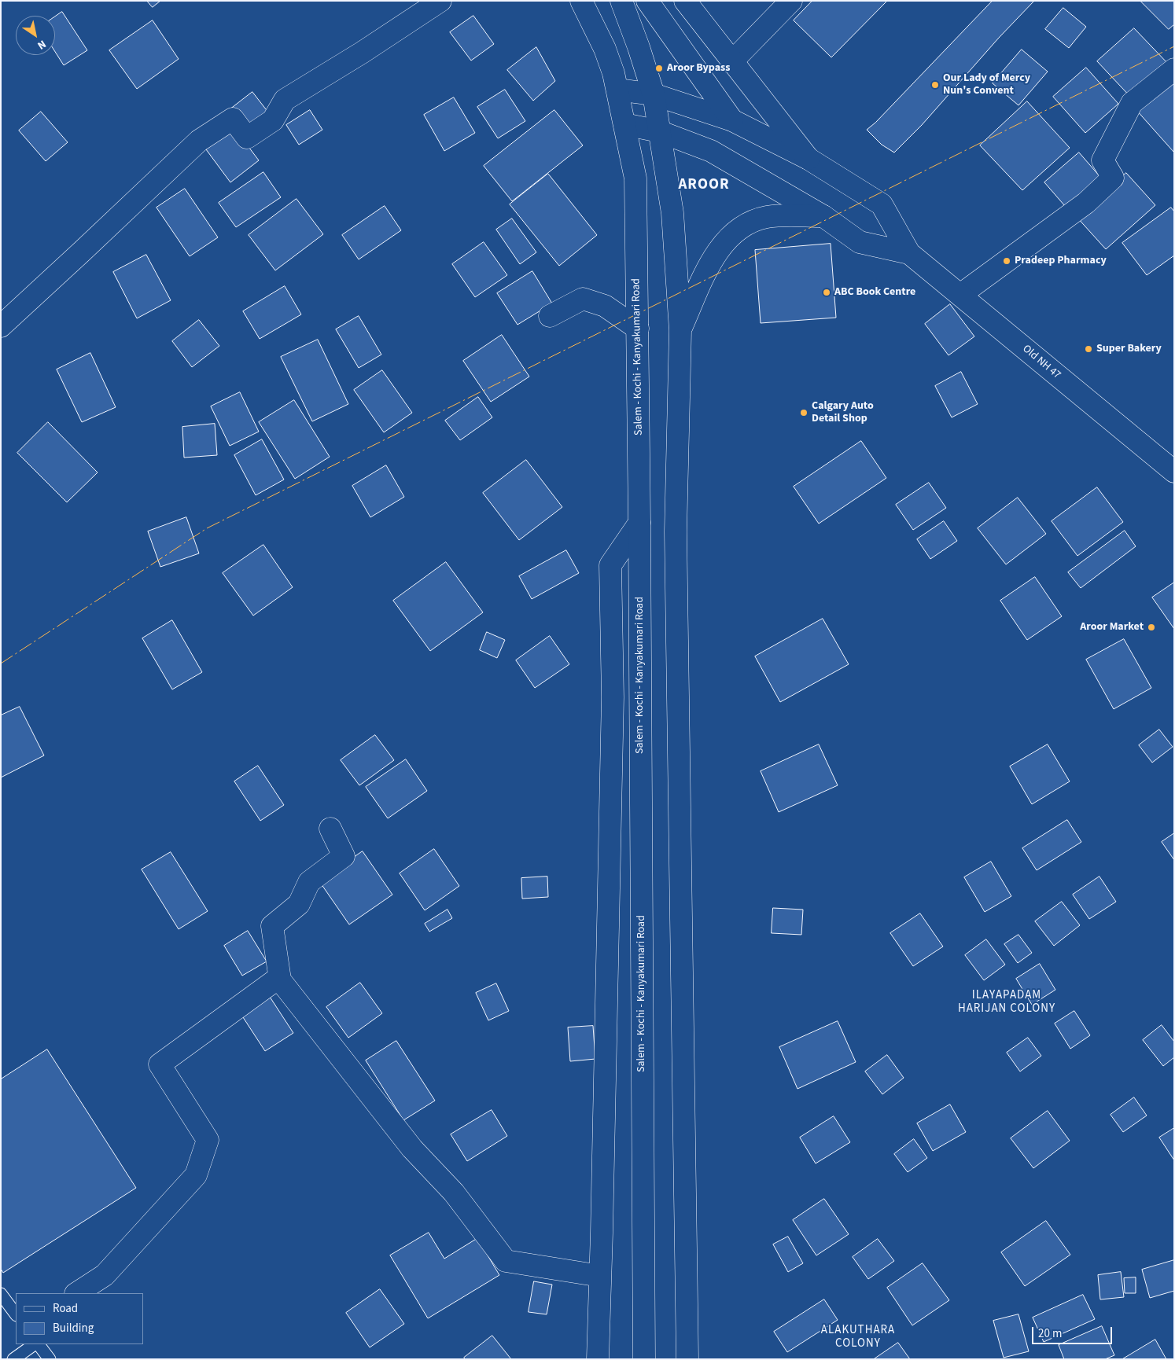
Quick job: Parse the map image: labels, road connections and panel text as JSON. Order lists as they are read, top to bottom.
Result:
{
  "streets": {
    "main road": ["Salem - Kochi - Kanyakumari Road", "Old NH 47"]
  },
  "districts": ["AROOR", "ILAYAPADAM HARIJAN COLONY", "ALAKUTHARA COLONY"],
  "places": [
    "Aroor Bypass",
    "Our Lady of Mercy Nun's Convent",
    "Pradeep Pharmacy",
    "ABC Book Centre",
    "Super Bakery",
    "Calgary Auto Detail Shop",
    "Aroor Market"
  ],
  "legend": ["Road", "Building"],
  "scale_bar": "20 m",
  "north": "bottom right"
}
